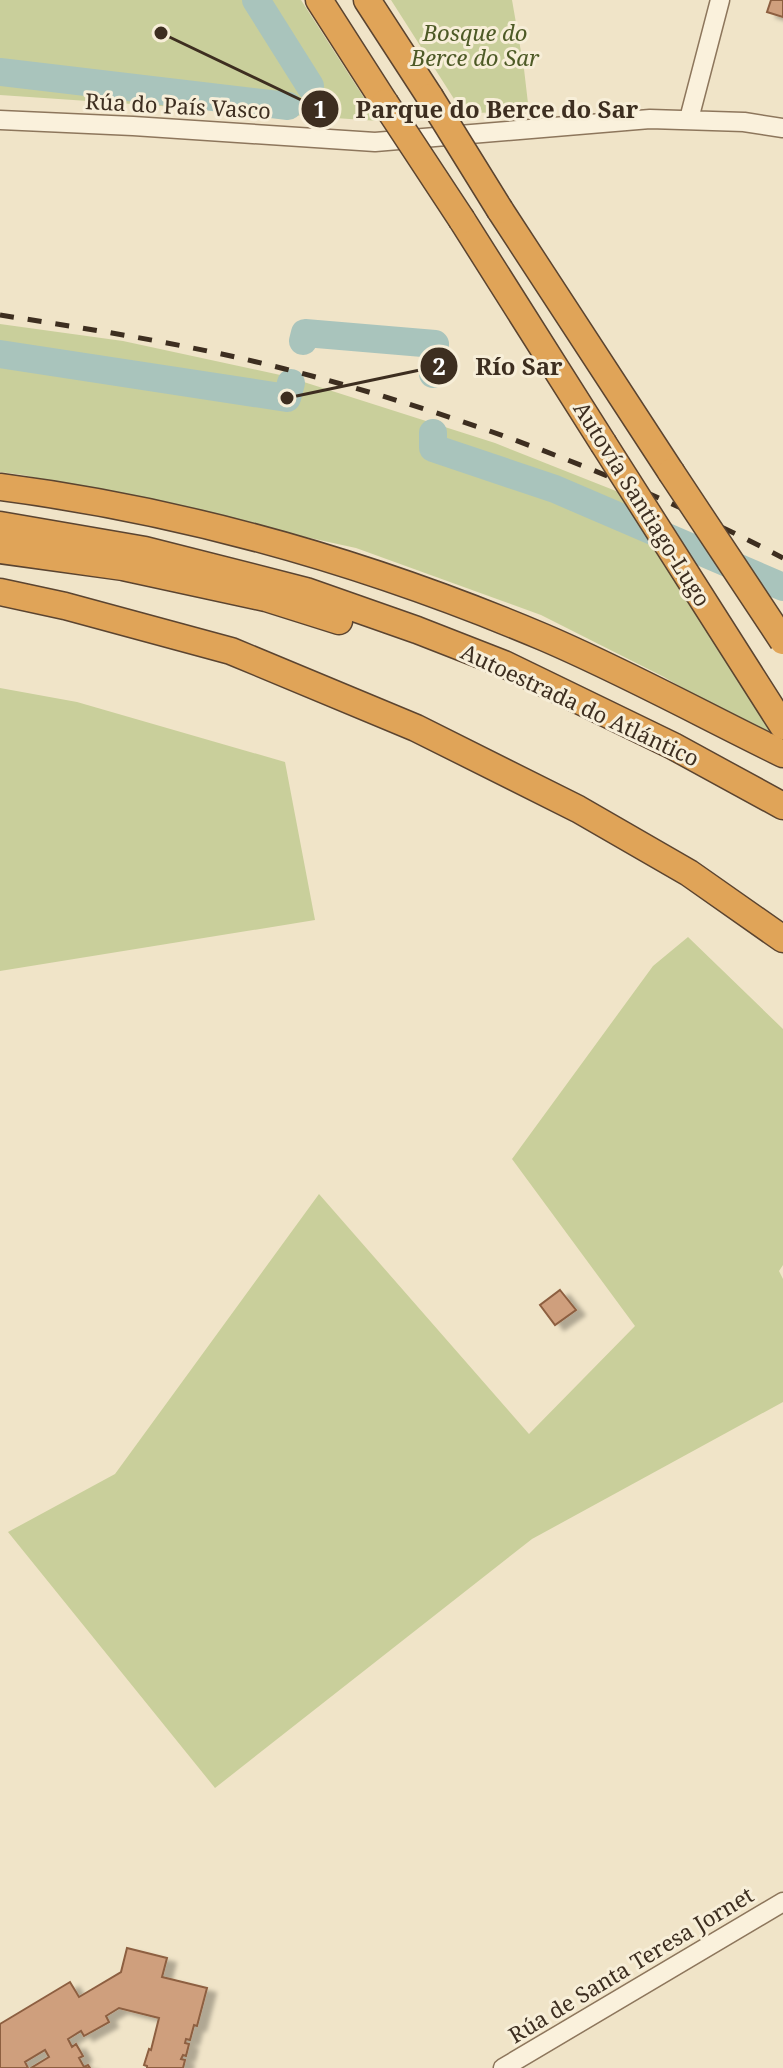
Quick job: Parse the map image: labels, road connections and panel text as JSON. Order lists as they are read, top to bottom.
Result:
{
  "streets": {
    "highway": ["Autovía Santiago-Lugo", "Autoestrada do Atlántico"],
    "street": ["Rúa do País Vasco", "Rúa de Santa Teresa Jornet"]
  },
  "parks": ["Bosque do Berce do Sar"],
  "places": ["Parque do Berce do Sar", "Río Sar"]
}
